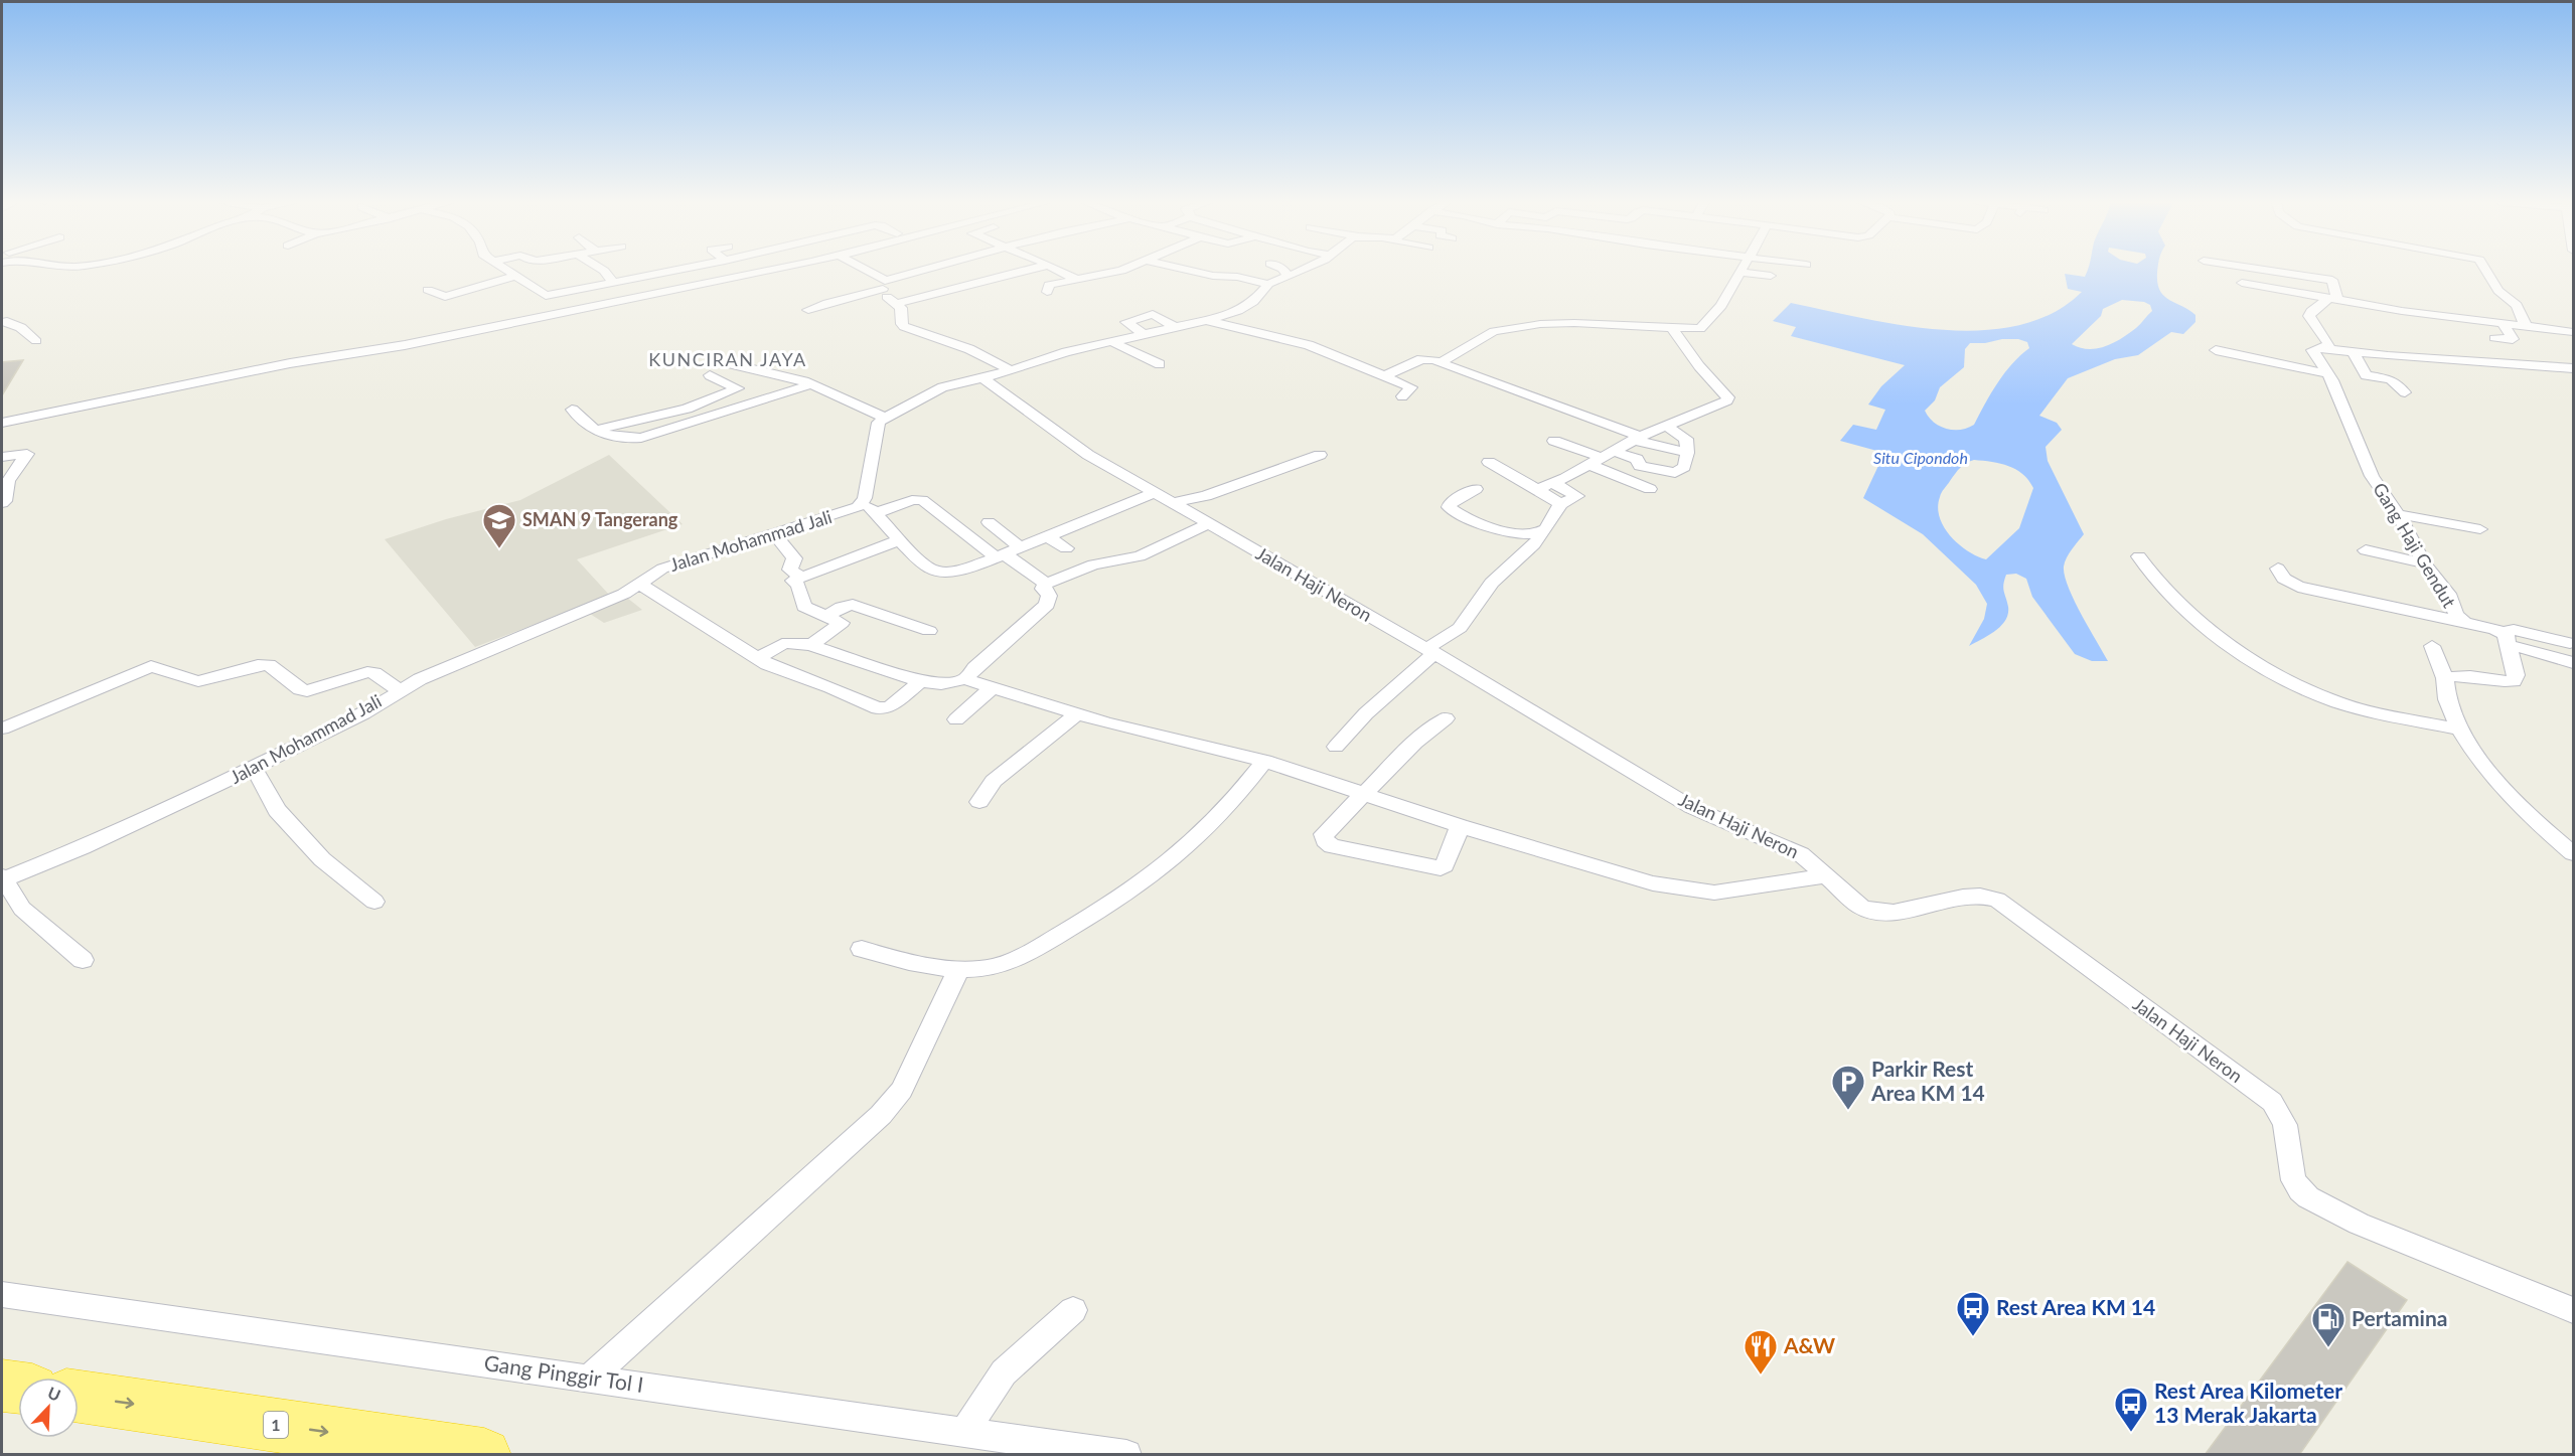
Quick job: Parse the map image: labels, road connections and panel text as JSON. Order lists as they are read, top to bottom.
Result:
{
  "streets": {
    "highway": ["1"],
    "street": [
      "Jalan Mohammad Jali",
      "Gang Haji Gendut",
      "Jalan Haji Neron",
      "Gang Pinggir Tol I"
    ]
  },
  "districts": ["KUNCIRAN JAYA"],
  "water": ["Situ Cipondoh"],
  "places": {
    "school or university": ["SMAN 9 Tangerang"],
    "parking": ["Parkir Rest Area KM 14"],
    "bus stop": ["Rest Area KM 14", "Rest Area Kilometer 13 Merak Jakarta"],
    "fuel station": ["Pertamina"],
    "restaurant": ["A&W"]
  },
  "north": "top right"
}
